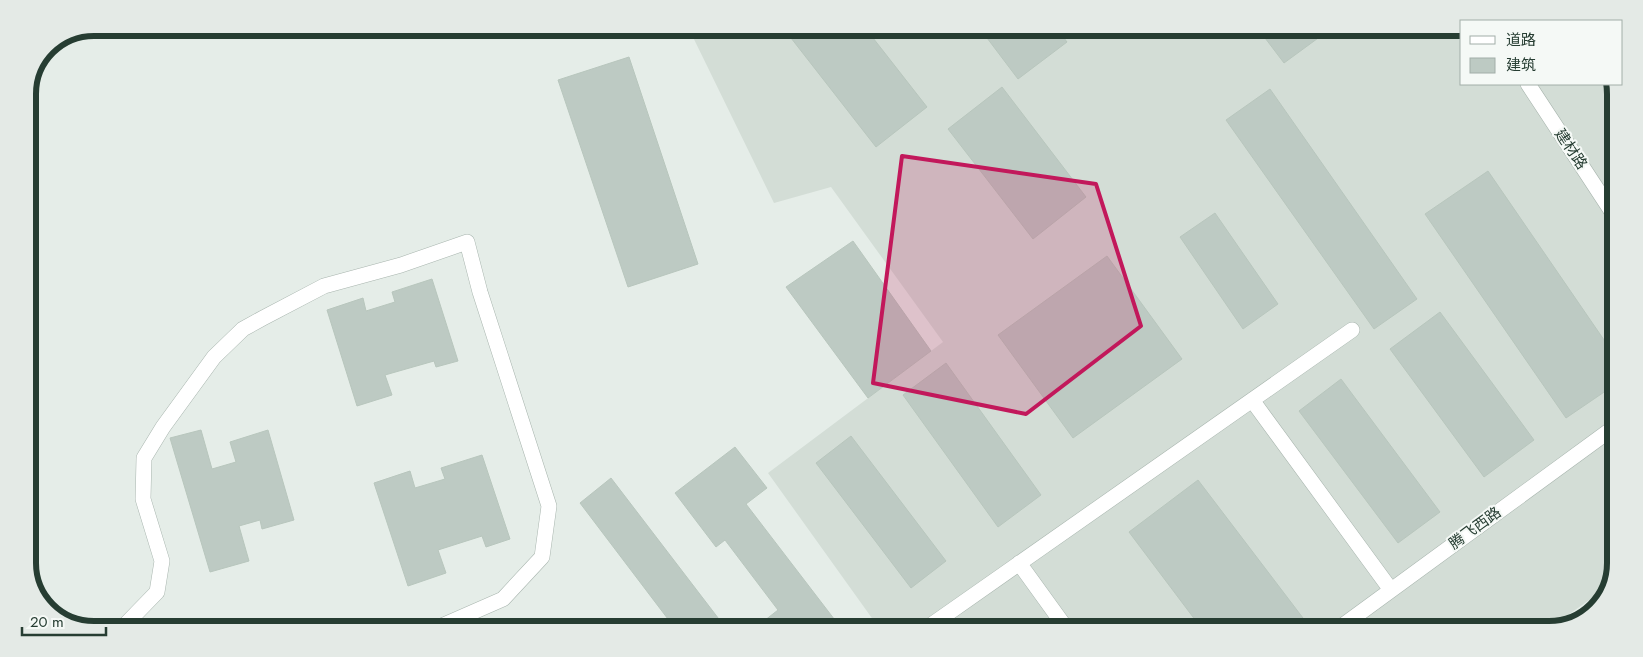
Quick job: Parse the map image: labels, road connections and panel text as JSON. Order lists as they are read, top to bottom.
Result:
{
  "streets": {
    "street": ["建材路", "腾飞西路"]
  },
  "legend": ["道路", "建筑"],
  "scale_bar": "20 m"
}
